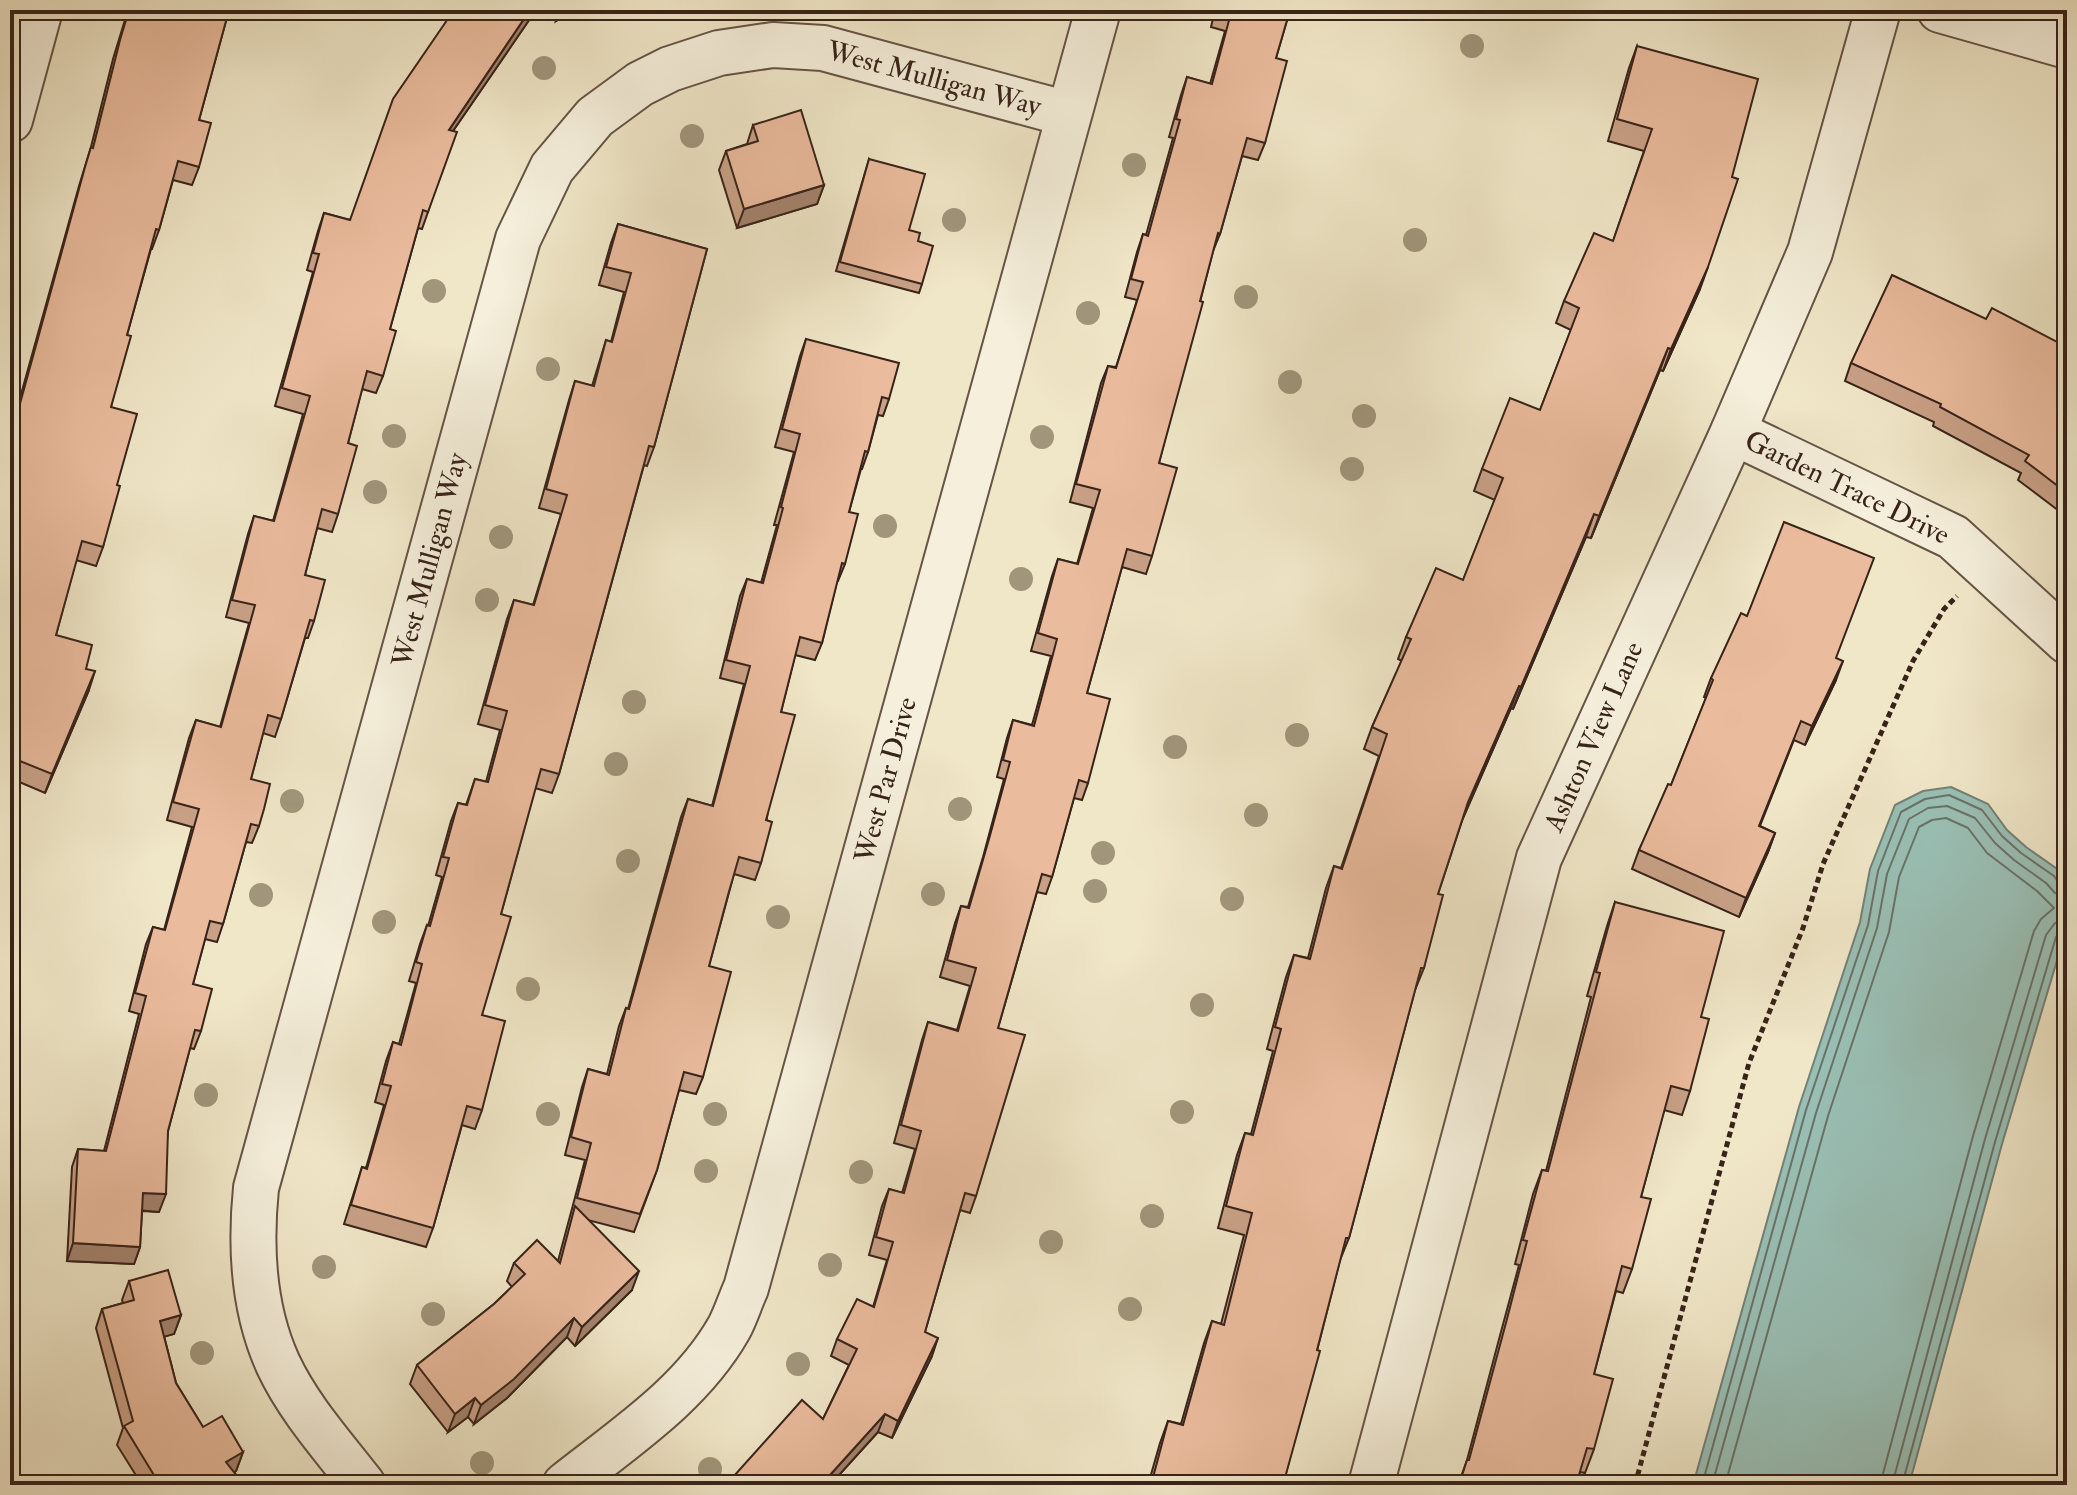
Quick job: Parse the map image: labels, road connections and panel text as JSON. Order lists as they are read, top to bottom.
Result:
{
  "streets": {
    "street": [
      "West Mulligan Way",
      "Garden Trace Drive",
      "Ashton View Lane",
      "West Par Drive"
    ]
  },
  "crossings": [
    ["West Mulligan Way", "West Par Drive"],
    ["Garden Trace Drive", "Ashton View Lane"]
  ]
}
